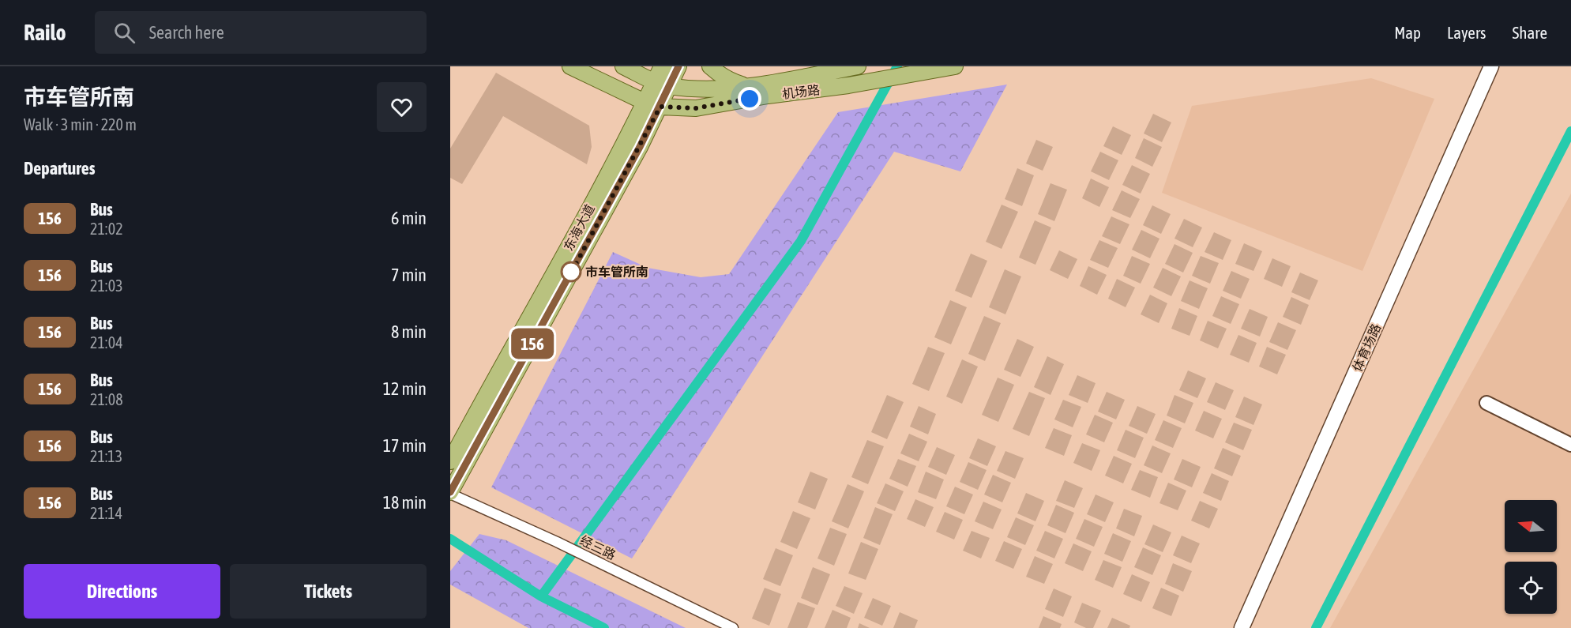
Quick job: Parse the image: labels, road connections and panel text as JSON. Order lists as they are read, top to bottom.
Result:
{
  "streets": {
    "main road": ["机场路", "东海大道", "体育场路"],
    "street": ["经三路"]
  },
  "crossings": [
    ["机场路", "东海大道"],
    ["东海大道", "经三路"]
  ],
  "places": ["市车管所南"],
  "lines": ["bus line 156"],
  "north": "left",
  "page": {
    "header": "Railo",
    "search": "Search here",
    "nav": ["Map", "Layers", "Share"],
    "heading": [
      ["市车管所南", "Walk · 3 min · 220 m"],
      "Departures"
    ],
    "on_map": "156",
    "list": [
      {
        "mark": "156",
        "name": "Bus",
        "note": "21:02",
        "value": "6 min"
      },
      {
        "mark": "156",
        "name": "Bus",
        "note": "21:03",
        "value": "7 min"
      },
      {
        "mark": "156",
        "name": "Bus",
        "note": "21:04",
        "value": "8 min"
      },
      {
        "mark": "156",
        "name": "Bus",
        "note": "21:08",
        "value": "12 min"
      },
      {
        "mark": "156",
        "name": "Bus",
        "note": "21:13",
        "value": "17 min"
      },
      {
        "mark": "156",
        "name": "Bus",
        "note": "21:14",
        "value": "18 min"
      }
    ],
    "buttons": ["Directions", "Tickets"]
  }
}
